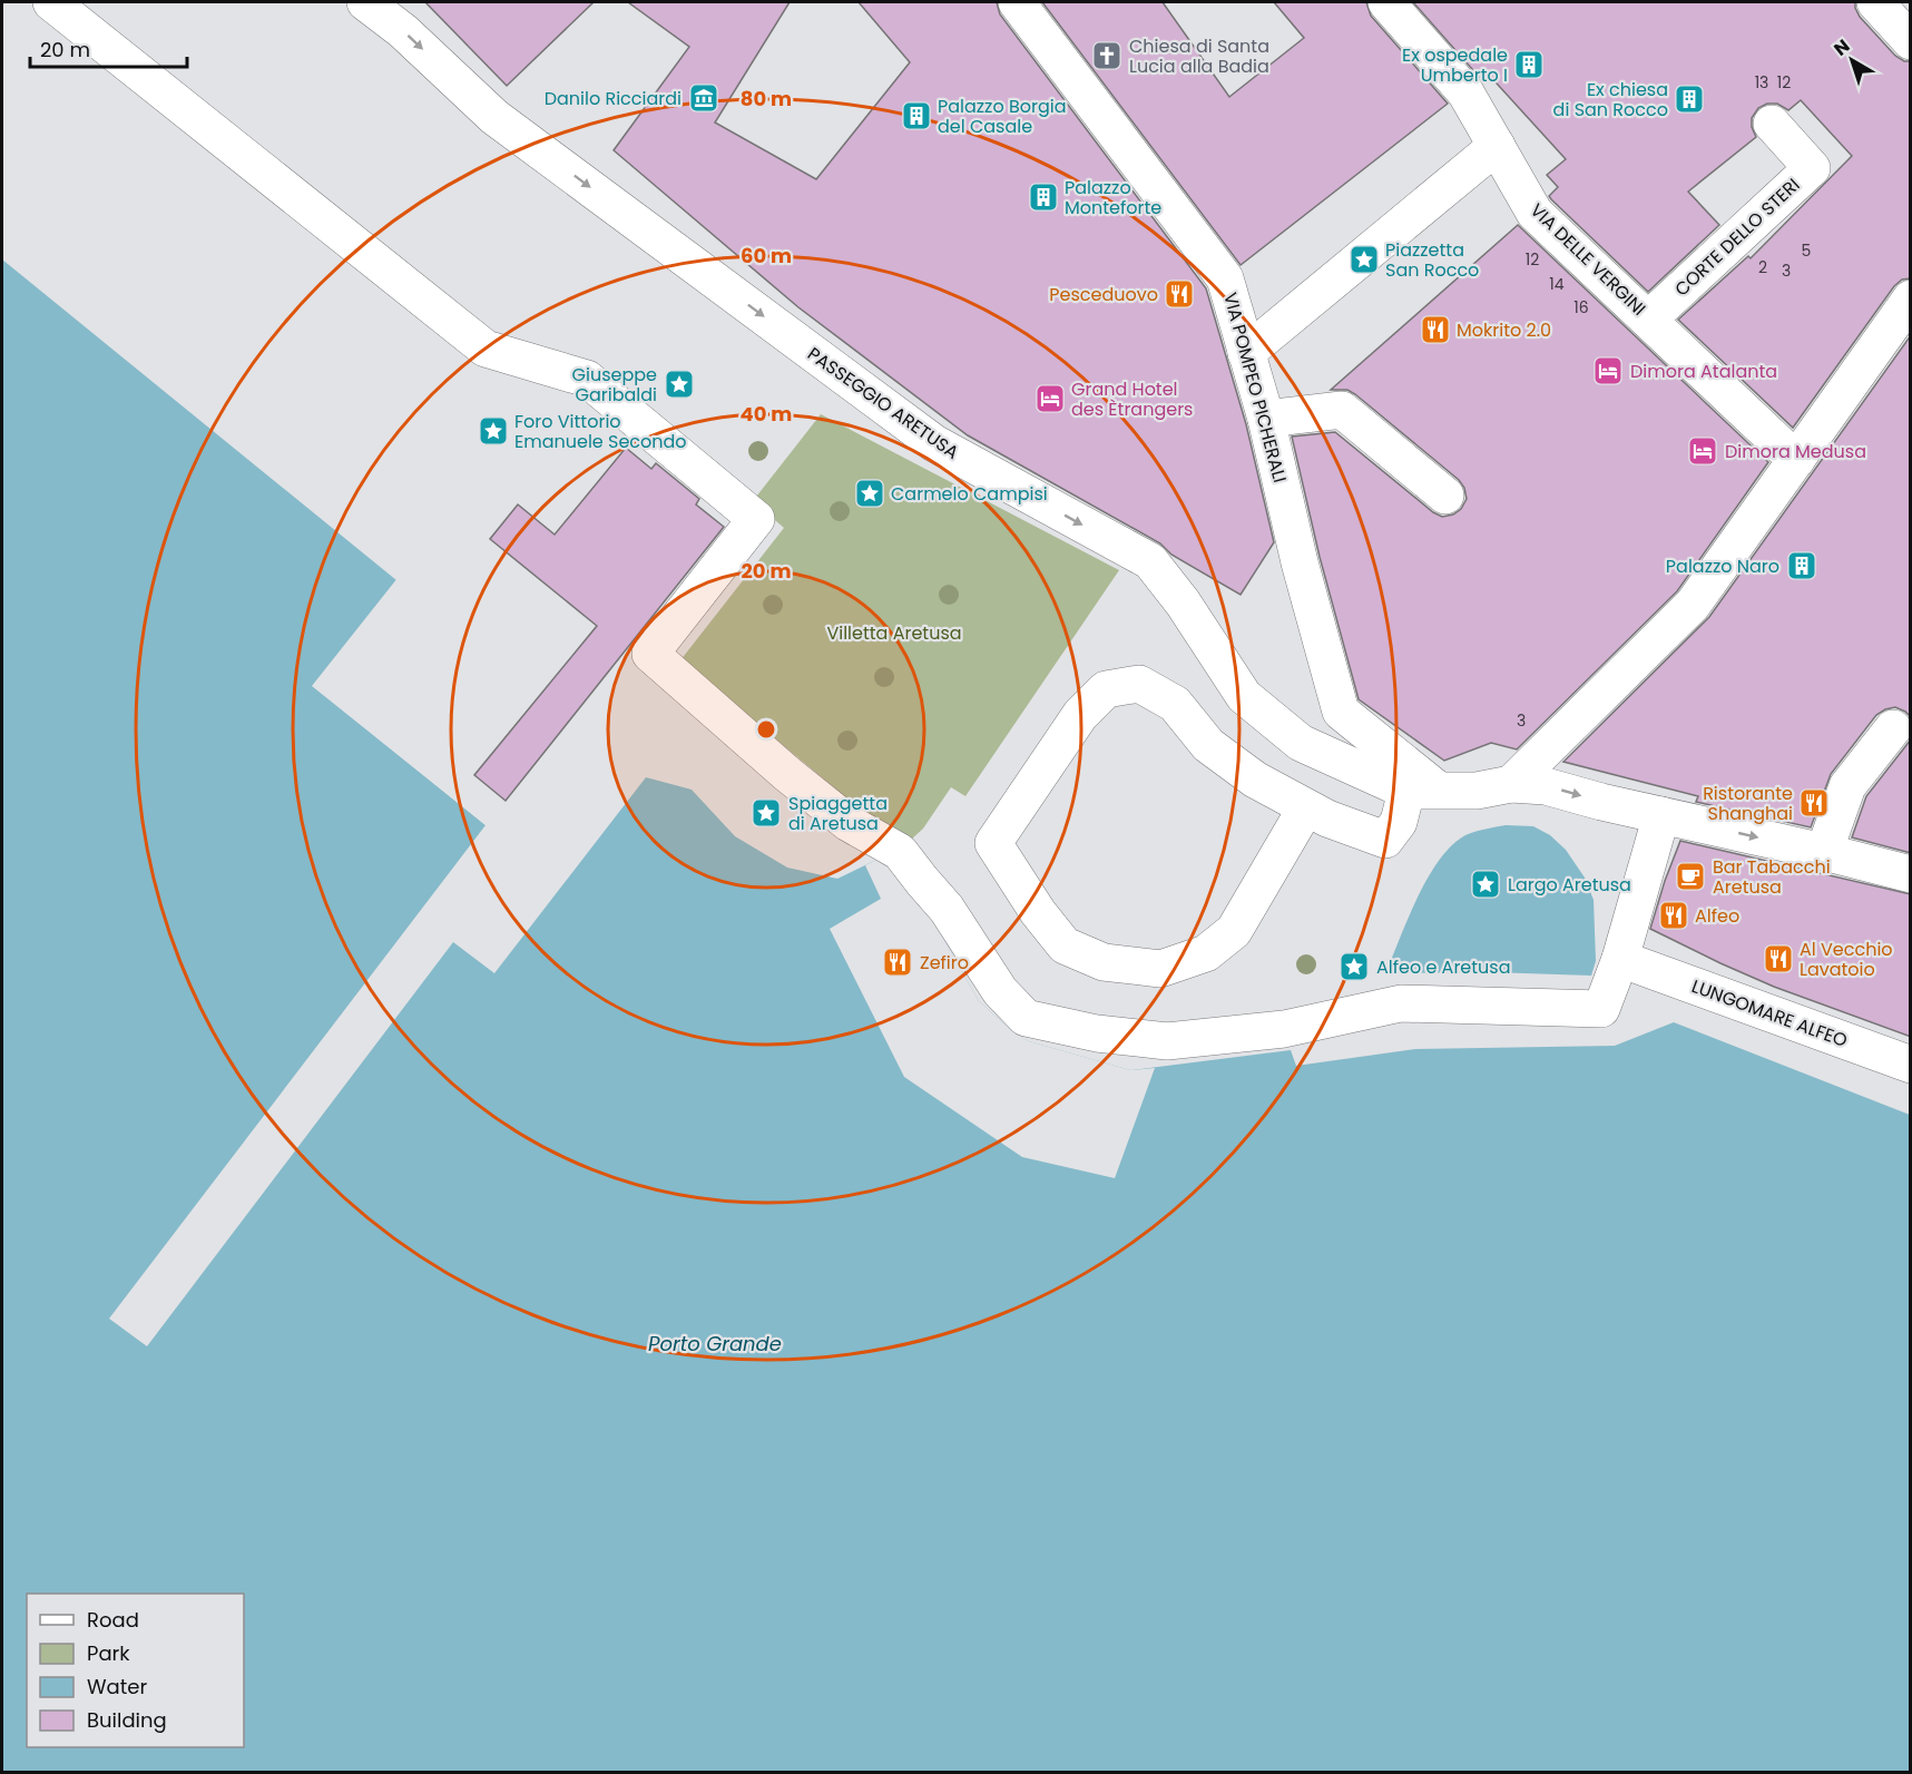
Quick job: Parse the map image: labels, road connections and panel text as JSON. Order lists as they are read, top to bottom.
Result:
{
  "streets": {
    "street": [
      "CORTE DELLO STERI",
      "VIA DELLE VERGINI",
      "VIA POMPEO PICHERALI",
      "PASSEGGIO ARETUSA",
      "LUNGOMARE ALFEO"
    ]
  },
  "crossings": [
    ["CORTE DELLO STERI", "VIA DELLE VERGINI"],
    ["VIA POMPEO PICHERALI", "PASSEGGIO ARETUSA"]
  ],
  "one_way": ["PASSEGGIO ARETUSA"],
  "water": ["Porto Grande"],
  "parks": ["Villetta Aretusa"],
  "places": {
    "church": ["Chiesa di Santa Lucia alla Badia"],
    "building": [
      "Ex ospedale Umberto I",
      "Ex chiesa di San Rocco",
      "Palazzo Borgia del Casale",
      "Palazzo Monteforte",
      "Palazzo Naro"
    ],
    "museum": ["Danilo Ricciardi"],
    "place": [
      "Piazzetta San Rocco",
      "Giuseppe Garibaldi",
      "Foro Vittorio Emanuele Secondo",
      "Carmelo Campisi",
      "Spiaggetta di Aretusa",
      "Largo Aretusa",
      "Alfeo e Aretusa"
    ],
    "restaurant": [
      "Pesceduovo",
      "Mokrito 2.0",
      "Ristorante Shanghai",
      "Alfeo",
      "Al Vecchio Lavatoio",
      "Zefiro"
    ],
    "hotel": ["Dimora Atalanta", "Grand Hotel des Ètrangers", "Dimora Medusa"],
    "cafe": ["Bar Tabacchi Aretusa"]
  },
  "house_numbers": [
    "13",
    "12",
    "5",
    "12",
    "2",
    "3",
    "14",
    "16",
    "3"
  ],
  "legend": [
    "Road",
    "Park",
    "Water",
    "Building"
  ],
  "scale_bar": "20 m",
  "north": "top left",
  "rings": [
    "80 m",
    "60 m",
    "40 m",
    "20 m"
  ]
}
